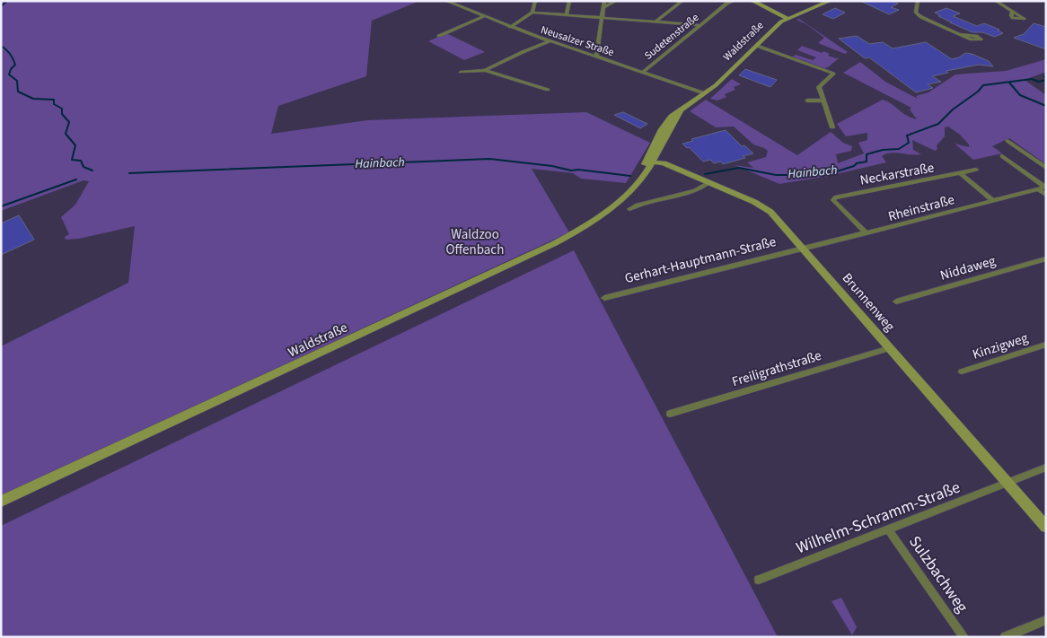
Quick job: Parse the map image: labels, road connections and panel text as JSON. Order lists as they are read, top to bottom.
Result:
{
  "streets": {
    "main road": ["Waldstraße", "Brunnenweg"],
    "street": [
      "Sudetenstraße",
      "Neusalzer Straße",
      "Neckarstraße",
      "Rheinstraße",
      "Gerhart-Hauptmann-Straße",
      "Niddaweg",
      "Kinzigweg",
      "Freiligrathstraße",
      "Wilhelm-Schramm-Straße",
      "Sulzbachweg"
    ]
  },
  "crossings": [
    ["Sudetenstraße", "Neusalzer Straße"],
    ["Neusalzer Straße", "Waldstraße"],
    ["Neckarstraße", "Rheinstraße"],
    ["Rheinstraße", "Gerhart-Hauptmann-Straße"],
    ["Rheinstraße", "Brunnenweg"],
    ["Gerhart-Hauptmann-Straße", "Brunnenweg"],
    ["Brunnenweg", "Freiligrathstraße"],
    ["Brunnenweg", "Wilhelm-Schramm-Straße"],
    ["Wilhelm-Schramm-Straße", "Sulzbachweg"]
  ],
  "water": ["Hainbach"],
  "parks": ["Waldzoo Offenbach"]
}
